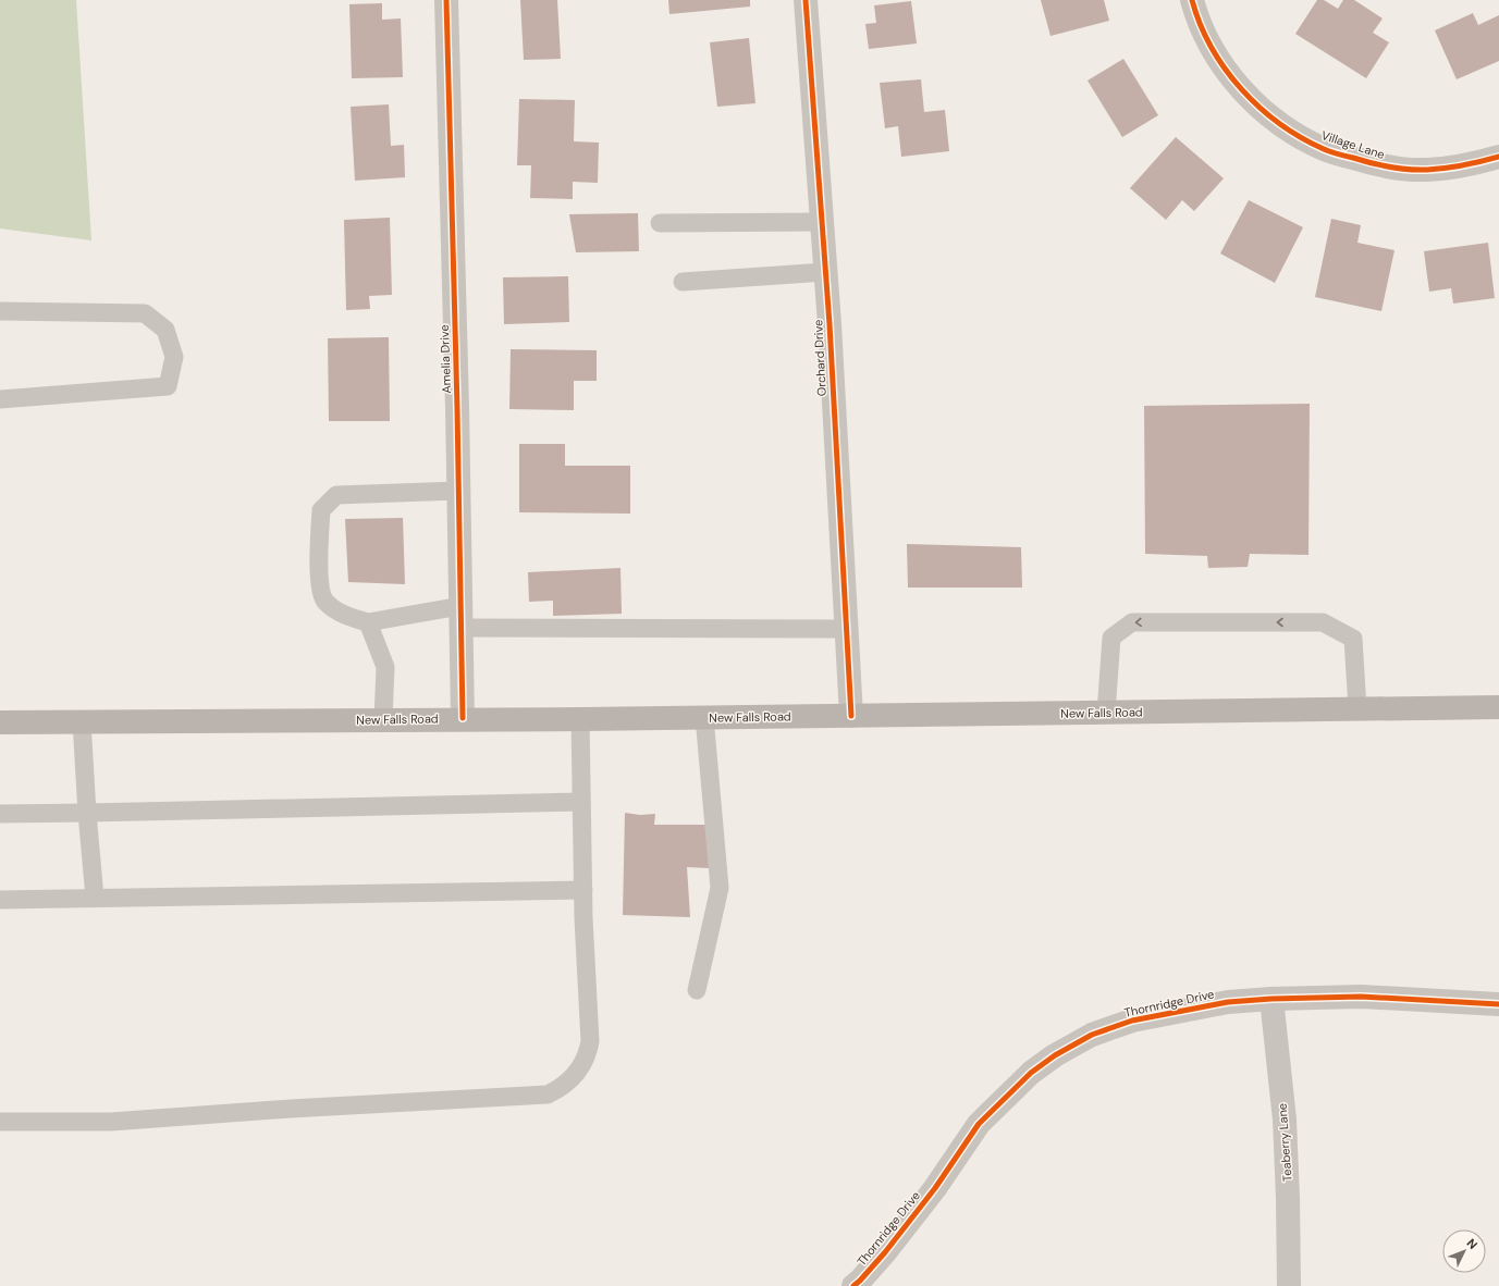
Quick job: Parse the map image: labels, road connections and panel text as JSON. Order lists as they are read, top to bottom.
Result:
{
  "streets": {
    "main road": ["New Falls Road"],
    "street": [
      "Village Lane",
      "Orchard Drive",
      "Amelia Drive",
      "Thornridge Drive",
      "Teaberry Lane"
    ]
  },
  "crossings": [
    ["Orchard Drive", "New Falls Road"],
    ["Amelia Drive", "New Falls Road"],
    ["Thornridge Drive", "Teaberry Lane"]
  ],
  "north": "top right"
}
